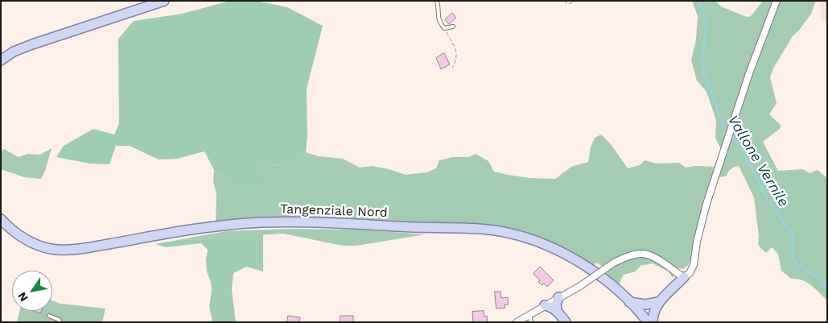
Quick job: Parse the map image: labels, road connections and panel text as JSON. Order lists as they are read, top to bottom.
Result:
{
  "streets": {
    "main road": ["Tangenziale Nord"]
  },
  "water": ["Vallone Vernile"],
  "north": "bottom left"
}
